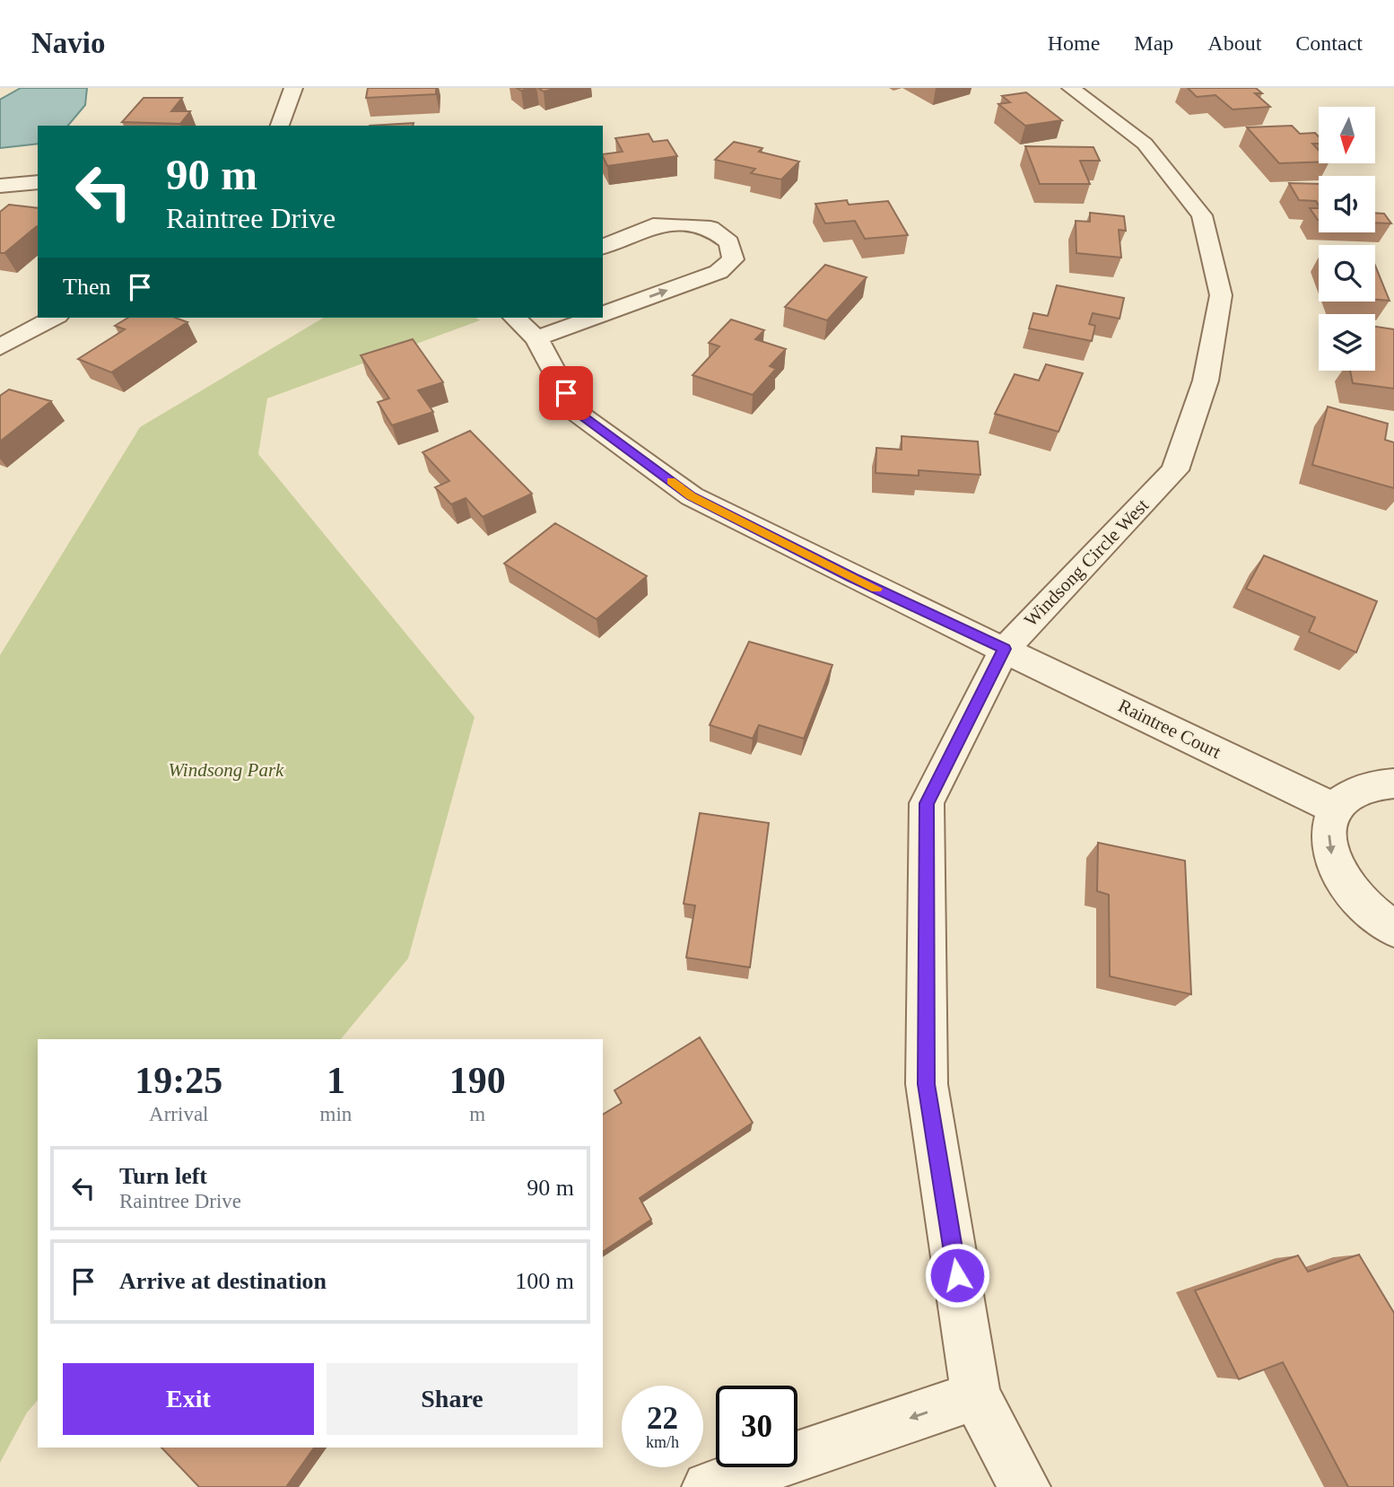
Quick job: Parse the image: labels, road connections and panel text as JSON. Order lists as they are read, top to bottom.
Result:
{
  "streets": {
    "street": ["Windsong Circle West", "Raintree Court"]
  },
  "crossings": [
    ["Windsong Circle West", "Raintree Court"]
  ],
  "parks": ["Windsong Park"],
  "north": "bottom",
  "page": {
    "header": "Navio",
    "nav": [
      "Home",
      "Map",
      "About",
      "Contact"
    ],
    "turn": ["90 m", "Raintree Drive"],
    "then": "Then",
    "eta": [
      "19:25",
      "Arrival",
      "1",
      "min",
      "190",
      "m"
    ],
    "list": [
      {
        "name": "Turn left",
        "note": "Raintree Drive",
        "value": "90 m"
      },
      {
        "name": "Arrive at destination",
        "value": "100 m"
      }
    ],
    "buttons": ["Exit", "Share"],
    "speed": "22 km/h",
    "limit": "30"
  }
}
